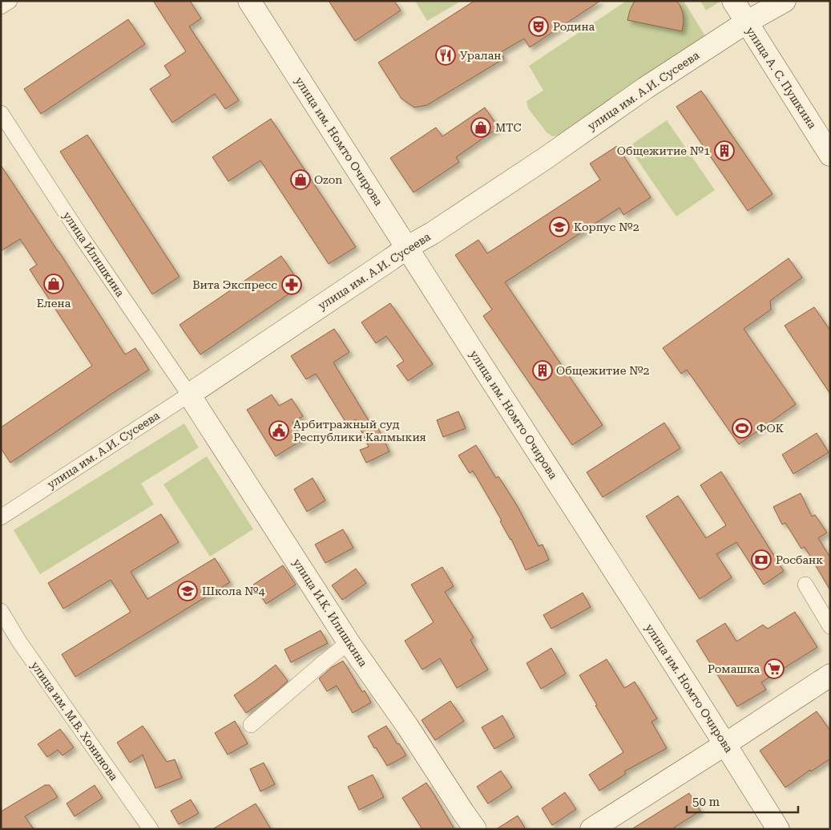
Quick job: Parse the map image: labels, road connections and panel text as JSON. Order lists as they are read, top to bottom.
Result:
{
  "streets": {
    "street": [
      "улица А. С. Пушкина",
      "улица им. А.И. Сусеева",
      "улица им. Номто Очирова",
      "улица Илишкина",
      "улица И.К. Илишкина",
      "улица им. М.В. Хонинова"
    ]
  },
  "crossings": [
    ["улица А. С. Пушкина", "улица им. А.И. Сусеева"],
    ["улица им. А.И. Сусеева", "улица им. Номто Очирова"],
    ["улица им. А.И. Сусеева", "улица Илишкина"],
    ["улица им. А.И. Сусеева", "улица И.К. Илишкина"],
    ["улица Илишкина", "улица И.К. Илишкина"]
  ],
  "places": {
    "theatre": ["Родина"],
    "restaurant": ["Уралан"],
    "shop": ["МТС", "Ozon", "Елена"],
    "building": ["Общежитие №1", "Общежитие №2"],
    "school or university": ["Корпус №2", "Школа №4"],
    "pharmacy": ["Вита Экспресс"],
    "sports": ["ФОК"],
    "public building": ["Арбитражный суд Республики Калмыкия"],
    "bank": ["Росбанк"],
    "supermarket": ["Ромашка"]
  },
  "scale_bar": "50 m"
}
